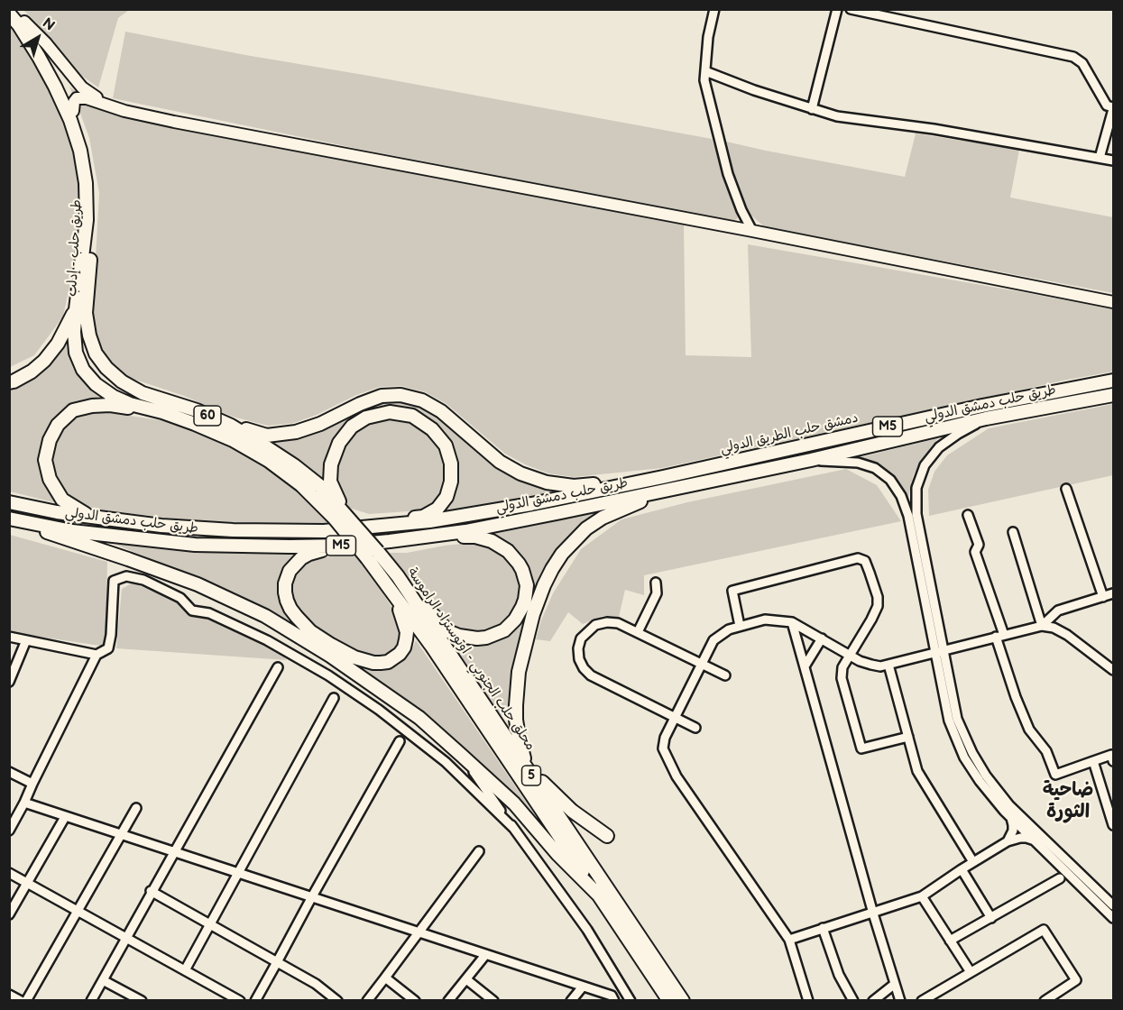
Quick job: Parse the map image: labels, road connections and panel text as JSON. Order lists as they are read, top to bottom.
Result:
{
  "streets": {
    "highway": [
      "طريق حلب - إدلب",
      "طريق حلب دمشق الدولي",
      "60",
      "M5",
      "دمشق حلب الطريق الدولي",
      "محلق حلب الجنوبي - اوتوستراد الراموسة",
      "5"
    ]
  },
  "crossings": [
    ["طريق حلب - إدلب", "60"],
    ["طريق حلب دمشق الدولي", "دمشق حلب الطريق الدولي"],
    ["60", "5"],
    ["محلق حلب الجنوبي - اوتوستراد الراموسة", "5"]
  ],
  "districts": ["ضاحية الثورة"],
  "north": "top right"
}
